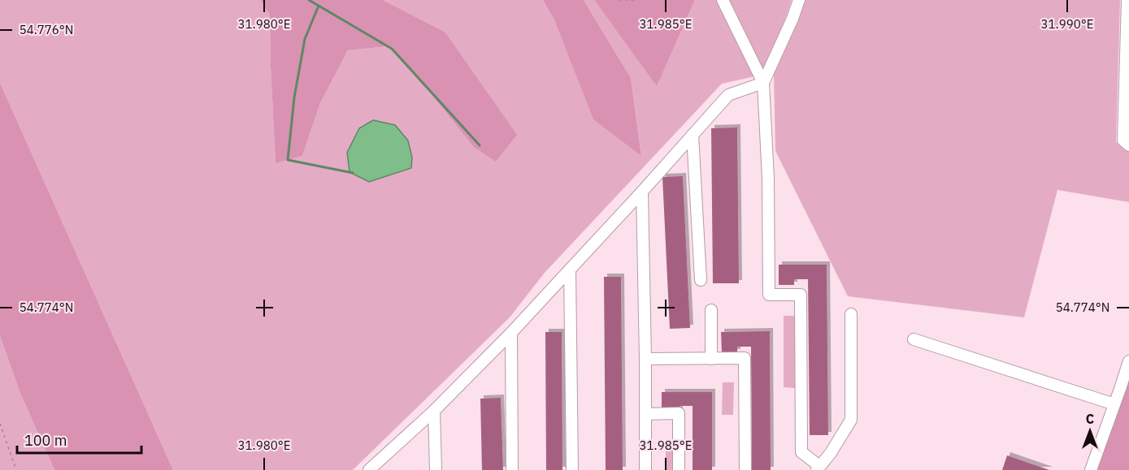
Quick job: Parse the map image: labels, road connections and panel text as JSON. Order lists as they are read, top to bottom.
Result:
{
  "scale_bar": "100 m",
  "north": "top",
  "coordinates": [
    "31.980°E",
    "31.985°E",
    "31.990°E",
    "54.776°N",
    "54.774°N"
  ]
}
